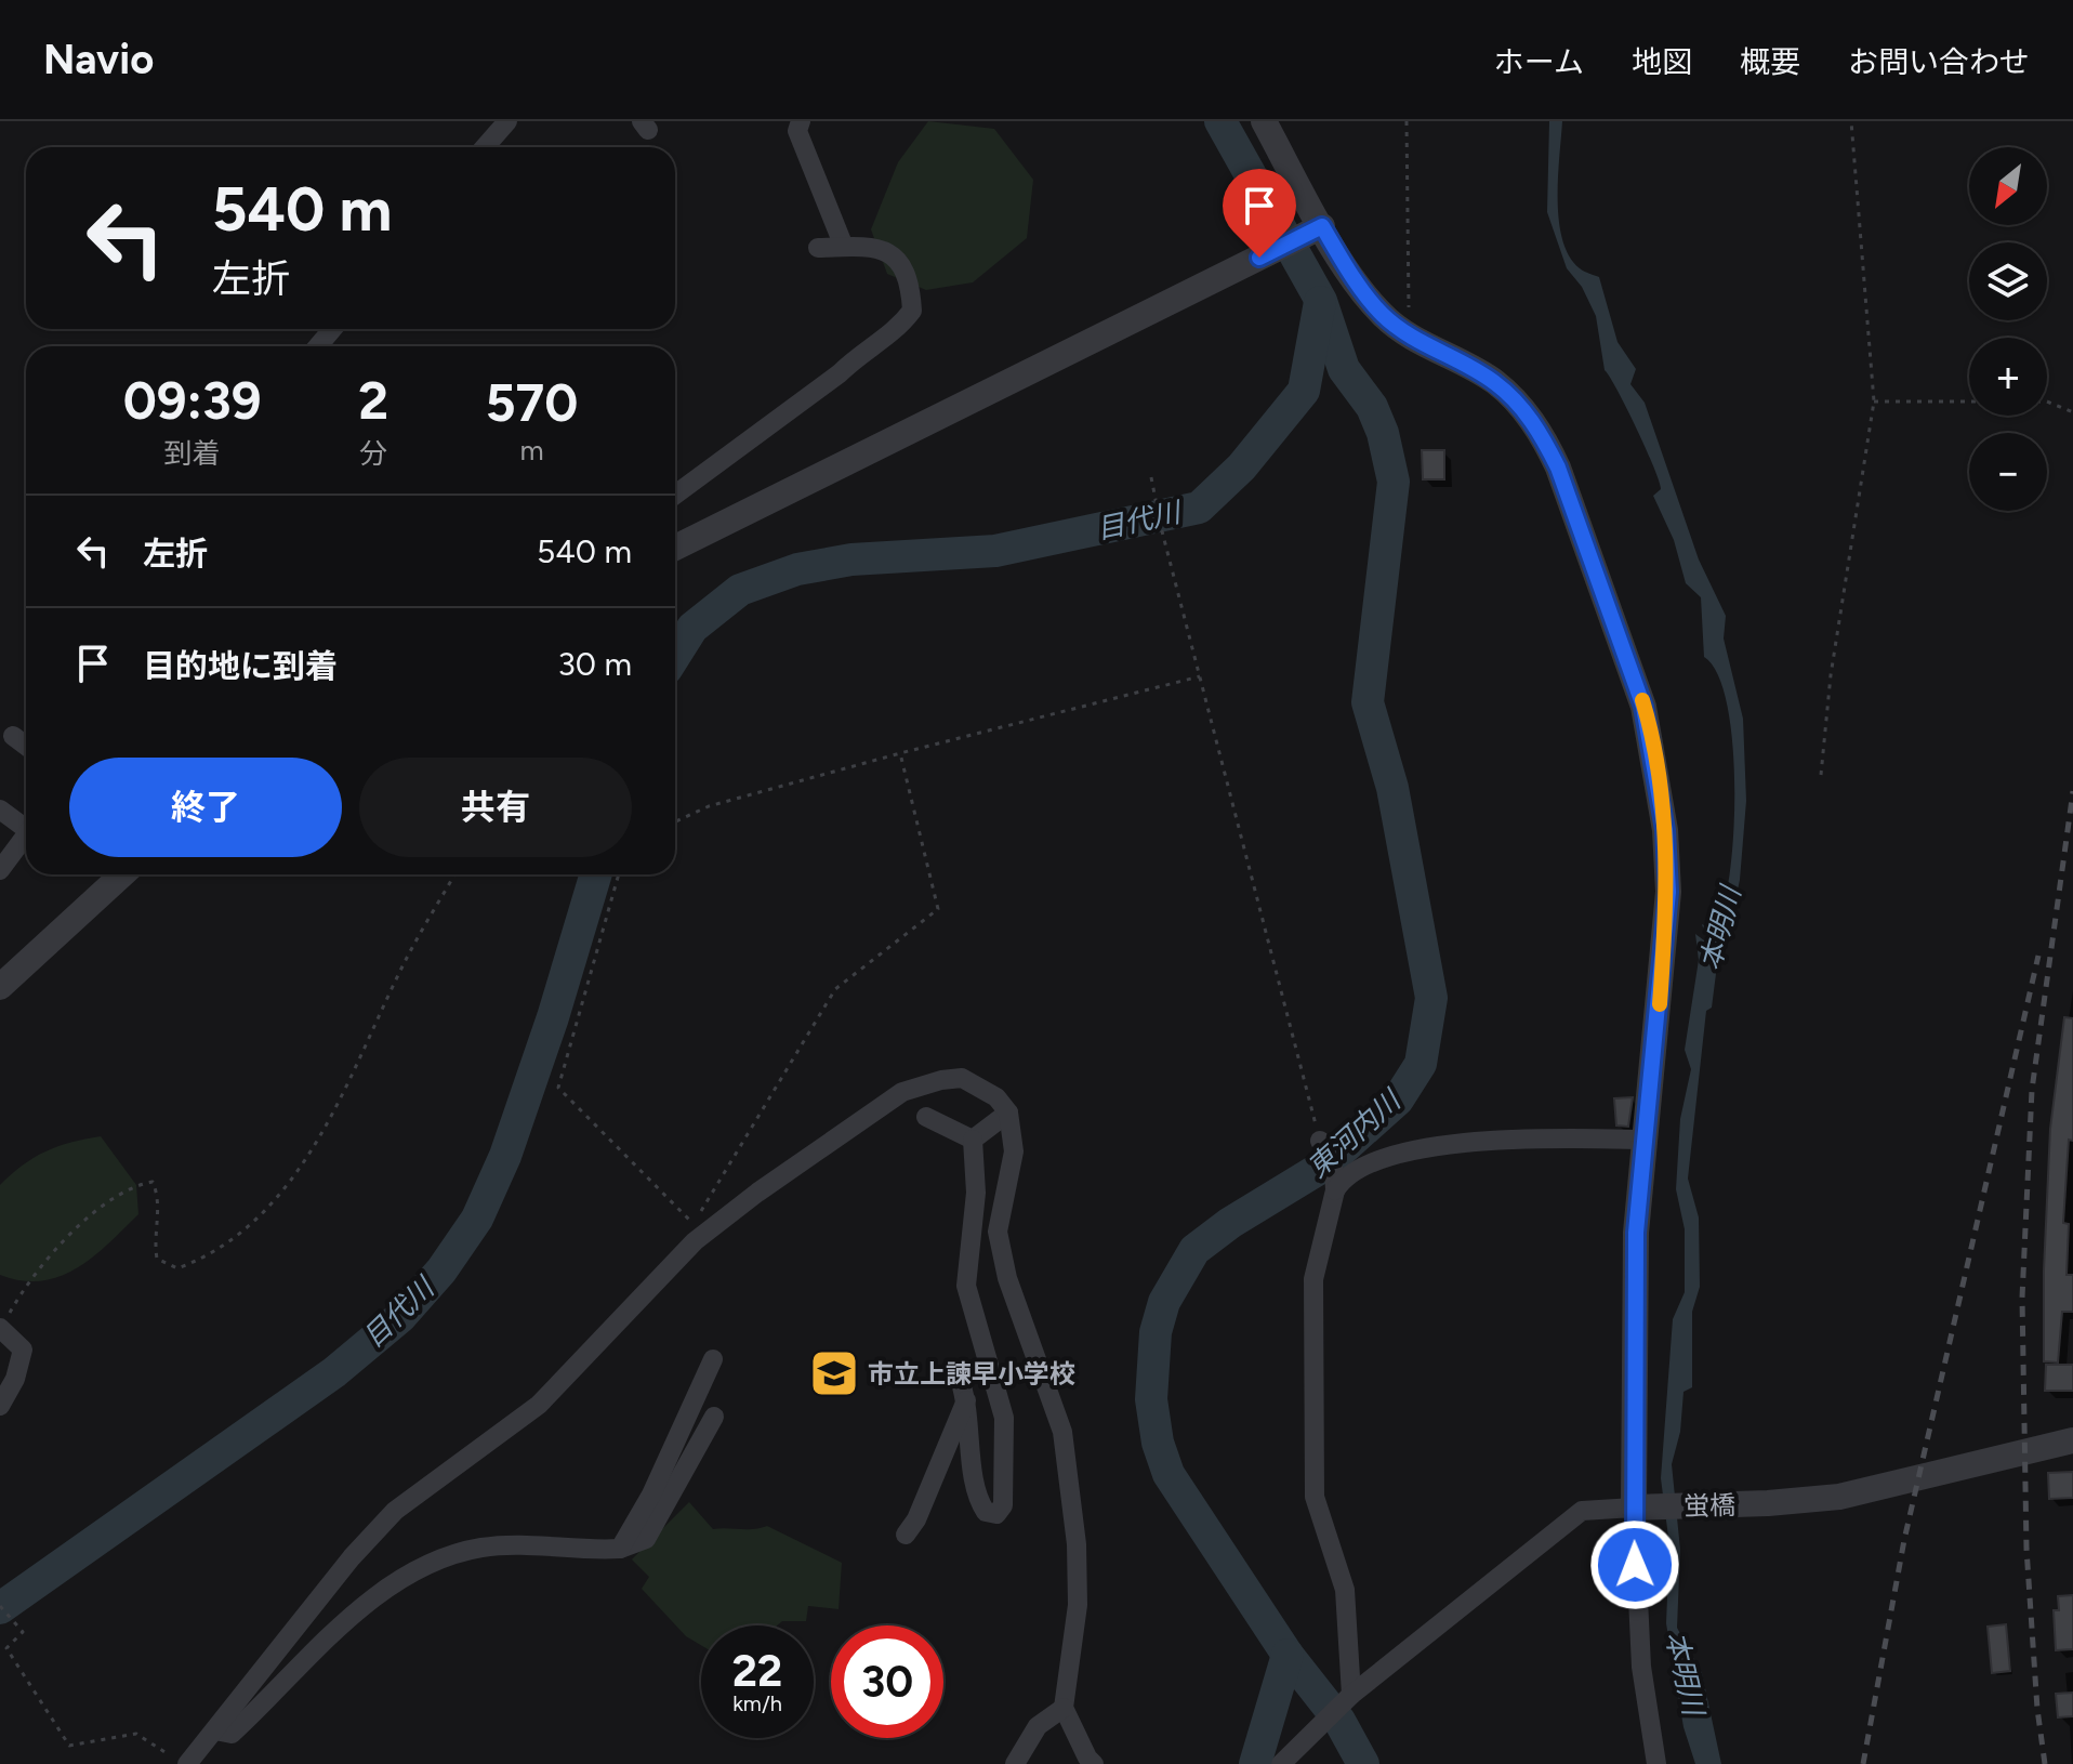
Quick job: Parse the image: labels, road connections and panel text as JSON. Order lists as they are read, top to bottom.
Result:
{
  "streets": {
    "street": ["蛍橋"]
  },
  "water": ["目代川", "本明川", "東河内川"],
  "places": {
    "school or university": ["市立上諫早小学校"]
  },
  "north": "bottom left",
  "page": {
    "header": "Navio",
    "nav": [
      "ホーム",
      "地図",
      "概要",
      "お問い合わせ"
    ],
    "map_buttons": ["+", "−"],
    "turn": ["540 m", "左折"],
    "eta": [
      "09:39",
      "到着",
      "2",
      "分",
      "570",
      "m"
    ],
    "list": [
      {
        "name": "左折",
        "value": "540 m"
      },
      {
        "name": "目的地に到着",
        "value": "30 m"
      }
    ],
    "buttons": ["終了", "共有"],
    "speed": "22 km/h",
    "limit": "30"
  }
}
